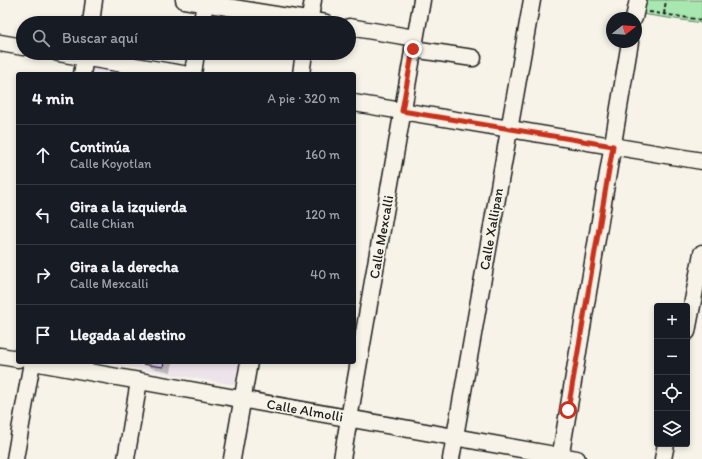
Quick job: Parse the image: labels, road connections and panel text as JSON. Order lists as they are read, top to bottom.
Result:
{
  "streets": {
    "street": ["Calle Xallipan", "Calle Mexcalli", "Calle Almolli"]
  },
  "crossings": [
    ["Calle Xallipan", "Calle Almolli"],
    ["Calle Mexcalli", "Calle Almolli"]
  ],
  "north": "right",
  "page": {
    "search": "Buscar aquí",
    "heading": ["4 min", "A pie · 320 m"],
    "list": [
      ["Continúa", "Calle Koyotlan", "160 m"],
      ["Gira a la izquierda", "Calle Chian", "120 m"],
      ["Gira a la derecha", "Calle Mexcalli", "40 m"],
      "Llegada al destino"
    ],
    "map_buttons": ["+", "−"]
  }
}
